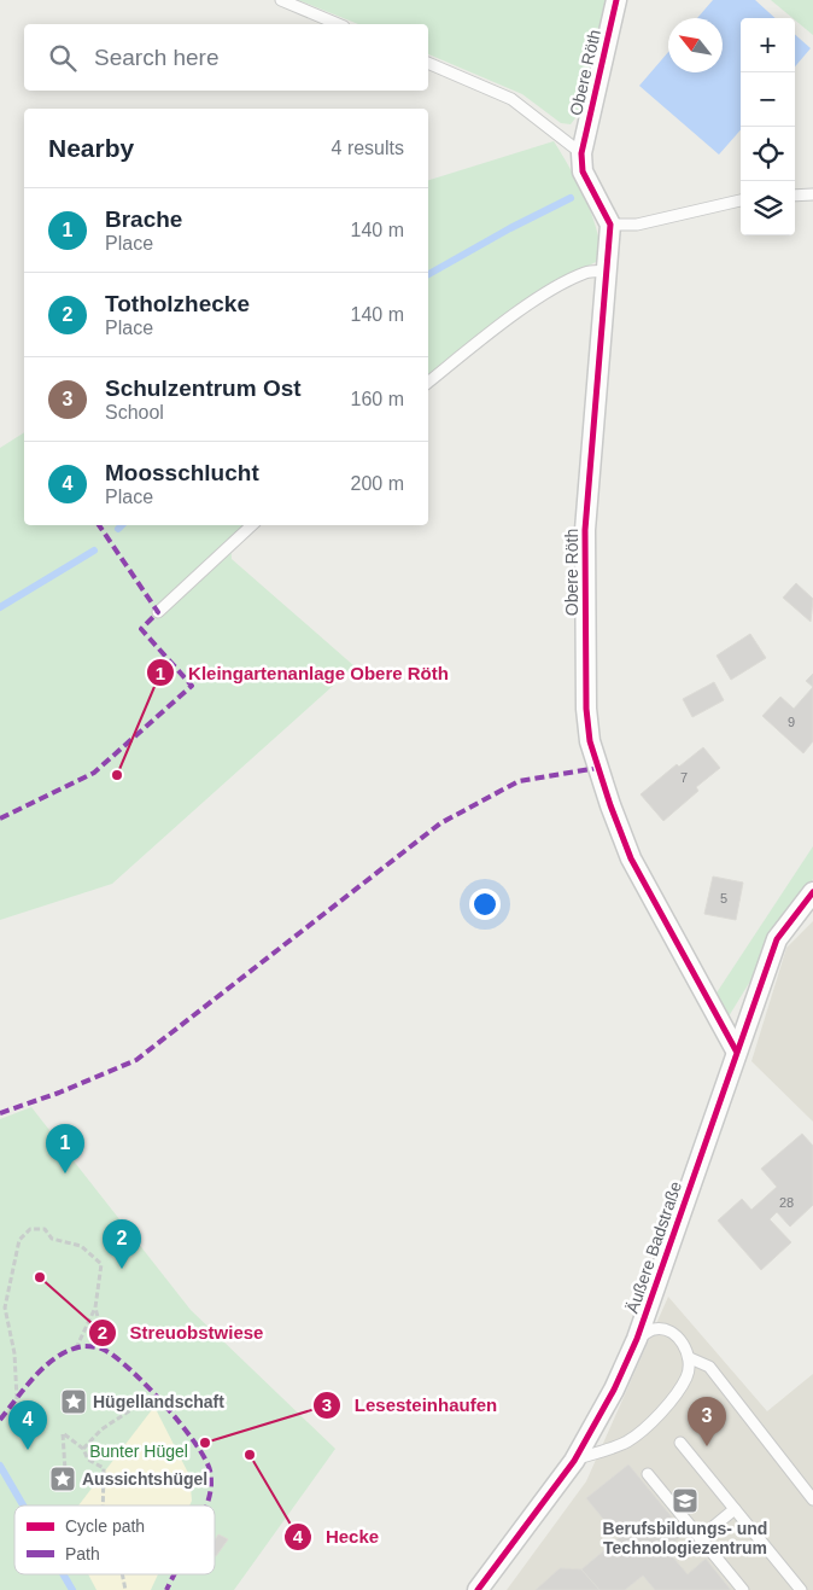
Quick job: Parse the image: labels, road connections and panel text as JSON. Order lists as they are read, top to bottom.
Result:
{
  "streets": {
    "street": ["Obere Röth", "Äußere Badstraße"]
  },
  "crossings": [
    ["Obere Röth", "Äußere Badstraße"]
  ],
  "parks": ["Bunter Hügel"],
  "places": {
    "other": [
      "Kleingartenanlage Obere Röth",
      "Streuobstwiese",
      "Lesesteinhaufen",
      "Hecke"
    ],
    "place": ["Hügellandschaft", "Aussichtshügel"],
    "school or university": ["Berufsbildungs- und Technologiezentrum"]
  },
  "house_numbers": [
    "9",
    "7",
    "5",
    "28"
  ],
  "legend": ["Cycle path", "Path"],
  "north": "top left",
  "page": {
    "map_buttons": ["+", "−"],
    "search": "Search here",
    "heading": ["Nearby", "4 results"],
    "list": [
      {
        "mark": "1",
        "name": "Brache",
        "note": "Place",
        "value": "140 m"
      },
      {
        "mark": "2",
        "name": "Totholzhecke",
        "note": "Place",
        "value": "140 m"
      },
      {
        "mark": "3",
        "name": "Schulzentrum Ost",
        "note": "School",
        "value": "160 m"
      },
      {
        "mark": "4",
        "name": "Moosschlucht",
        "note": "Place",
        "value": "200 m"
      }
    ],
    "pins": [
      "1",
      "2",
      "3",
      "4"
    ]
  }
}
